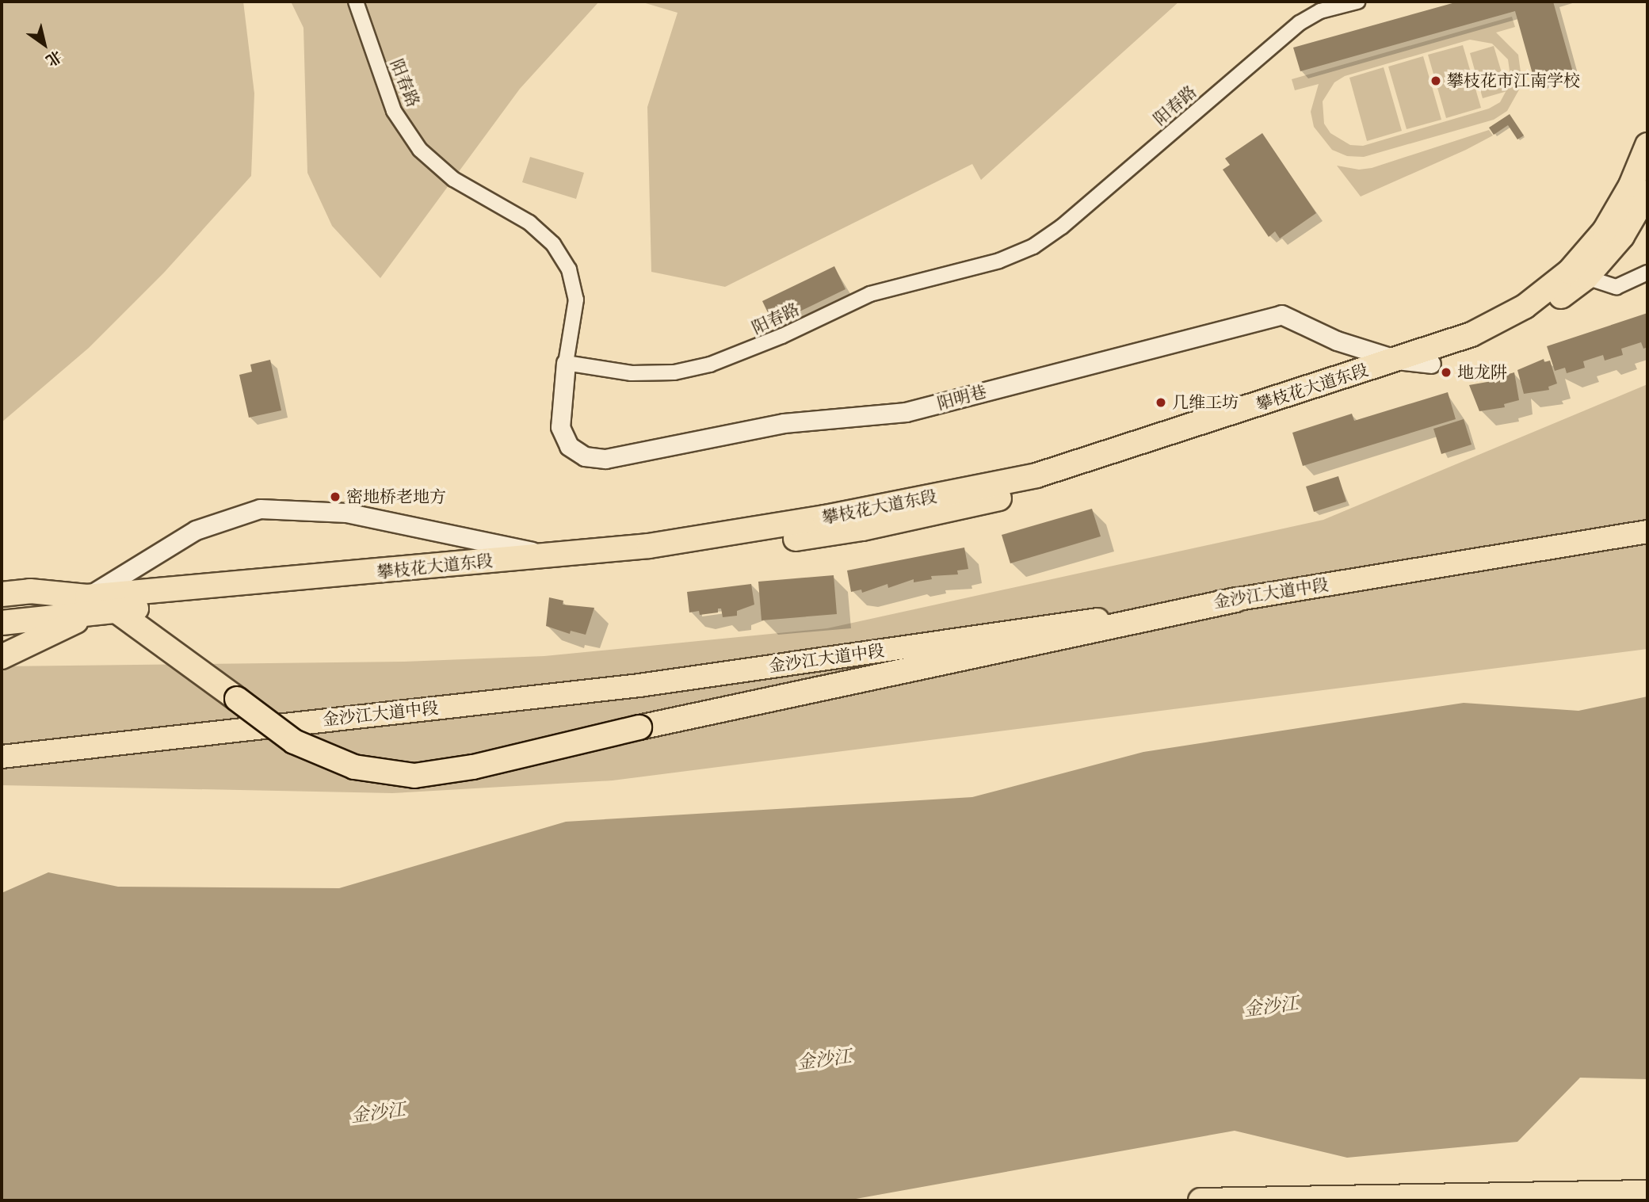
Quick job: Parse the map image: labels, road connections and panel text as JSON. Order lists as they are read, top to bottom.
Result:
{
  "streets": {
    "highway": ["攀枝花大道东段"],
    "main road": ["金沙江大道中段"],
    "street": ["阳春路", "阳明巷"]
  },
  "crossings": [
    ["阳春路", "阳明巷"],
    ["攀枝花大道东段", "阳明巷"]
  ],
  "water": ["金沙江"],
  "places": [
    "攀枝花市江南学校",
    "地龙阱",
    "几维工坊",
    "密地桥老地方"
  ],
  "north": "bottom right"
}
